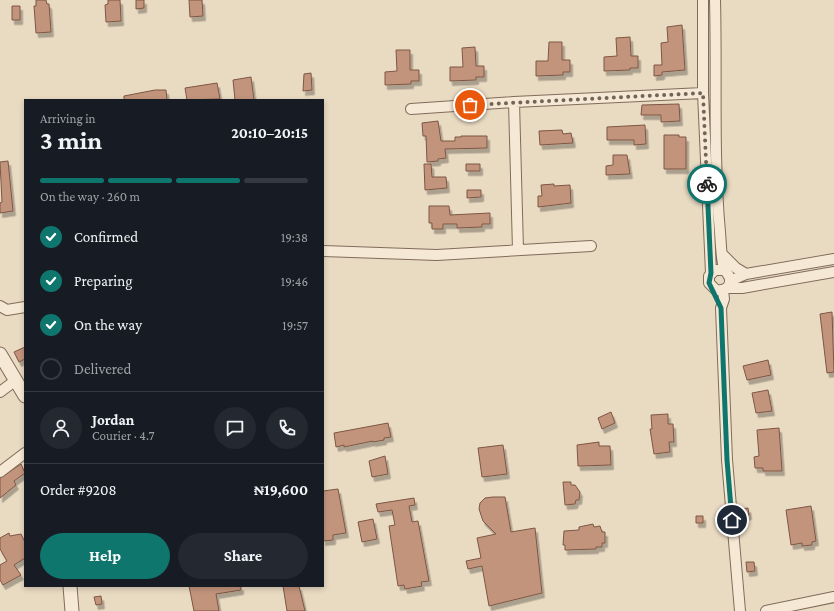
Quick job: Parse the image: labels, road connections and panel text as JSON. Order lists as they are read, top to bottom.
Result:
{
  "page": {
    "heading": ["3 min", "Arriving in", "20:10–20:15"],
    "panel": [
      "Jordan",
      "Courier · 4.7",
      "Order #9208",
      "₦19,600"
    ],
    "bar": "On the way · 260 m",
    "list": [
      ["Confirmed", "19:38"],
      ["Preparing", "19:46"],
      ["On the way", "19:57"],
      "Delivered"
    ],
    "buttons": ["Help", "Share"]
  }
}
